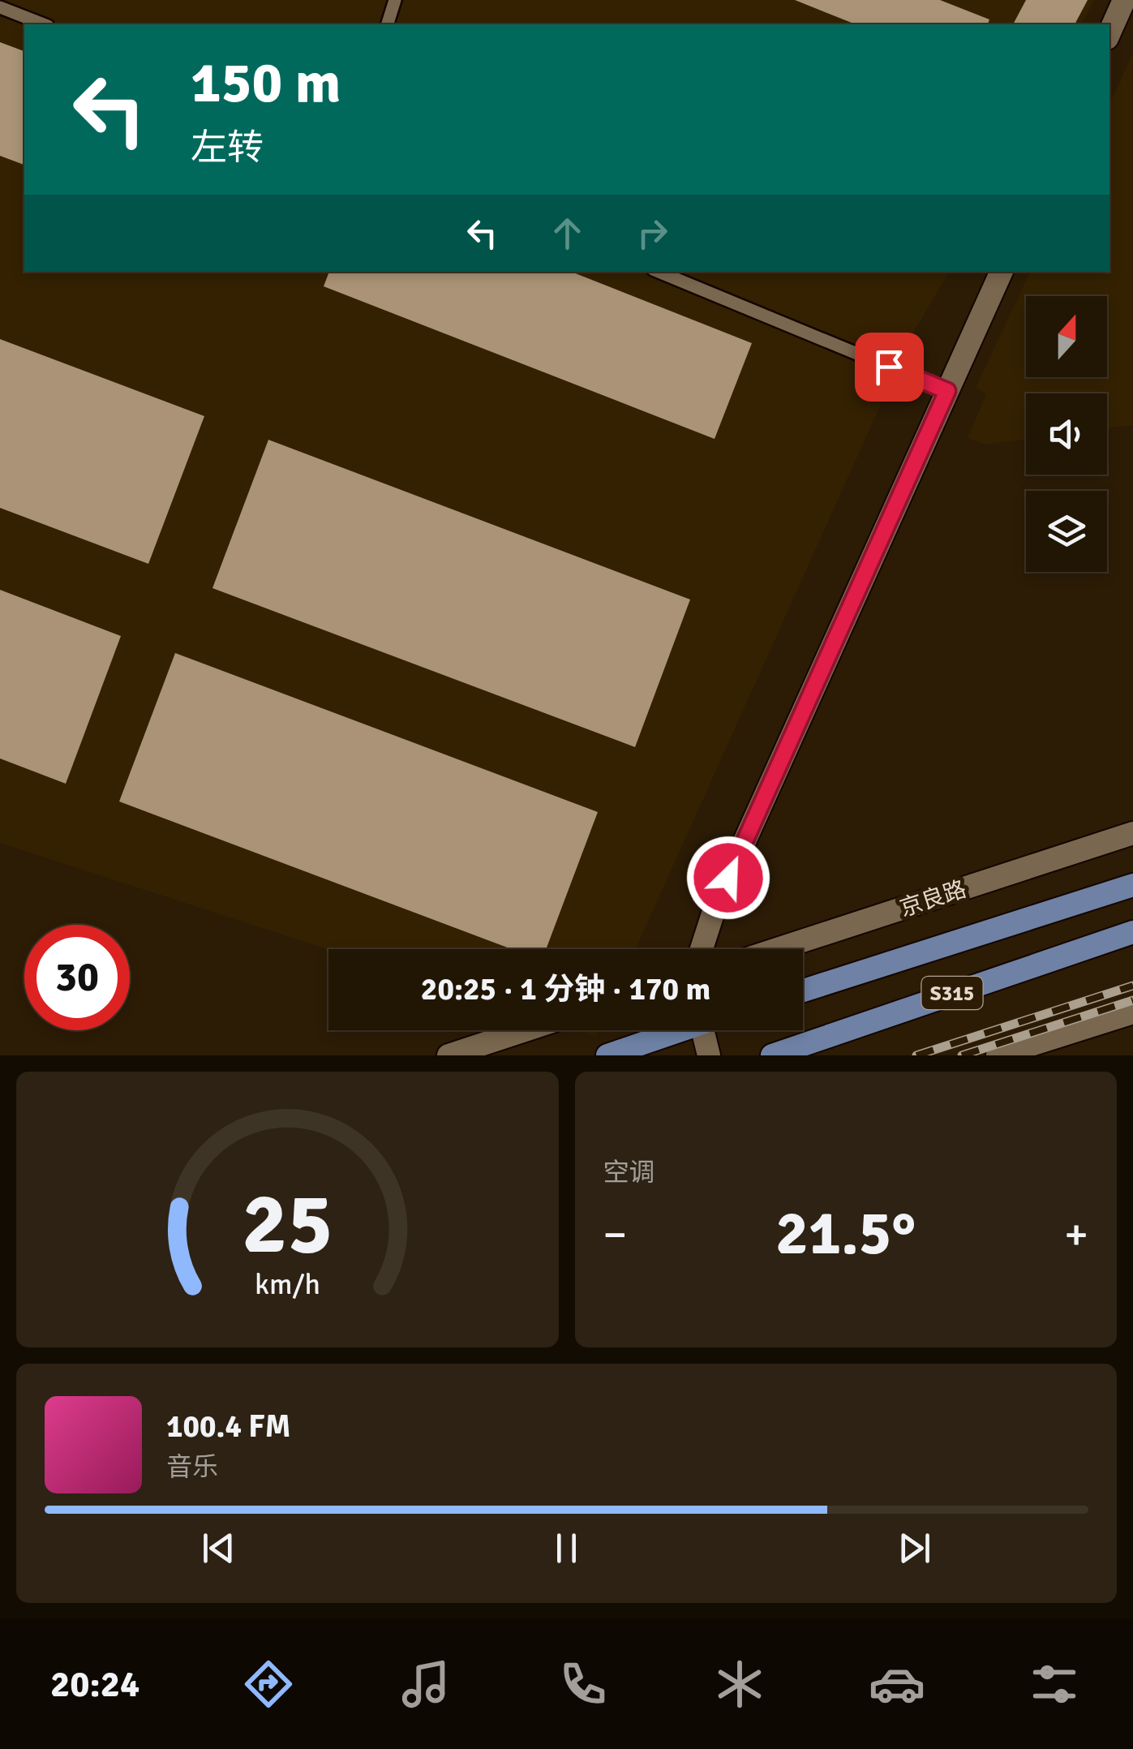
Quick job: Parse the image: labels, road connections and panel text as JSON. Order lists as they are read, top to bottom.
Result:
{
  "streets": {
    "main road": ["S315"],
    "street": ["京良路"]
  },
  "north": "top",
  "page": {
    "turn": ["150 m", "左转"],
    "limit": "30",
    "trip": "20:25 · 1 分钟 · 170 m",
    "tile": "空调",
    "heat": ["−", "21.5°", "+"],
    "song": ["100.4 FM", "音乐"],
    "tabs": "20:24",
    "gauge": ["25", "km/h"]
  }
}
